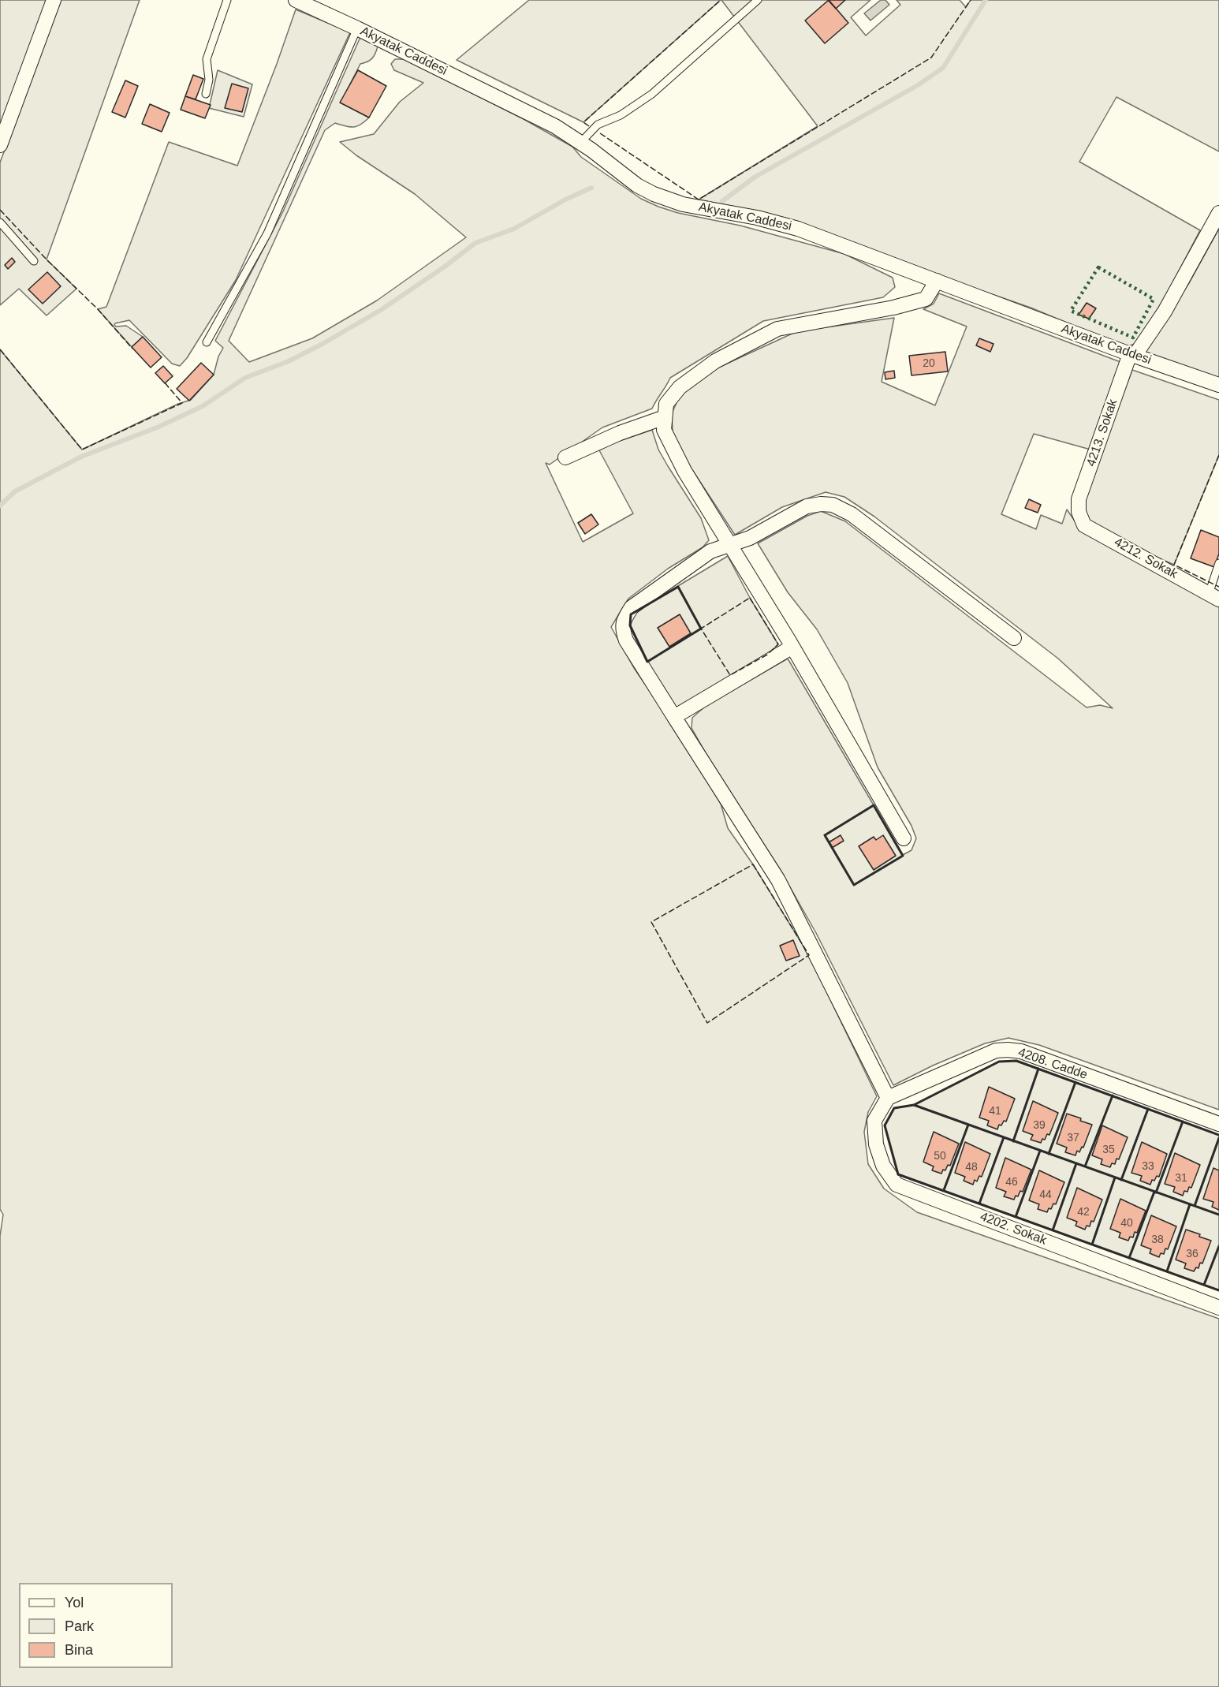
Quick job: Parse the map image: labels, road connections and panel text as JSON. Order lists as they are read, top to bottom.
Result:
{
  "streets": {
    "street": [
      "Akyatak Caddesi",
      "4213. Sokak",
      "4212. Sokak",
      "4208. Cadde",
      "4202. Sokak"
    ]
  },
  "crossings": [
    ["Akyatak Caddesi", "4213. Sokak"],
    ["4213. Sokak", "4212. Sokak"],
    ["4208. Cadde", "4202. Sokak"]
  ],
  "house_numbers": [
    "20",
    "41",
    "39",
    "37",
    "35",
    "50",
    "33",
    "48",
    "31",
    "46",
    "44",
    "42",
    "40",
    "38",
    "36"
  ],
  "legend": ["Yol", "Park", "Bina"]
}
